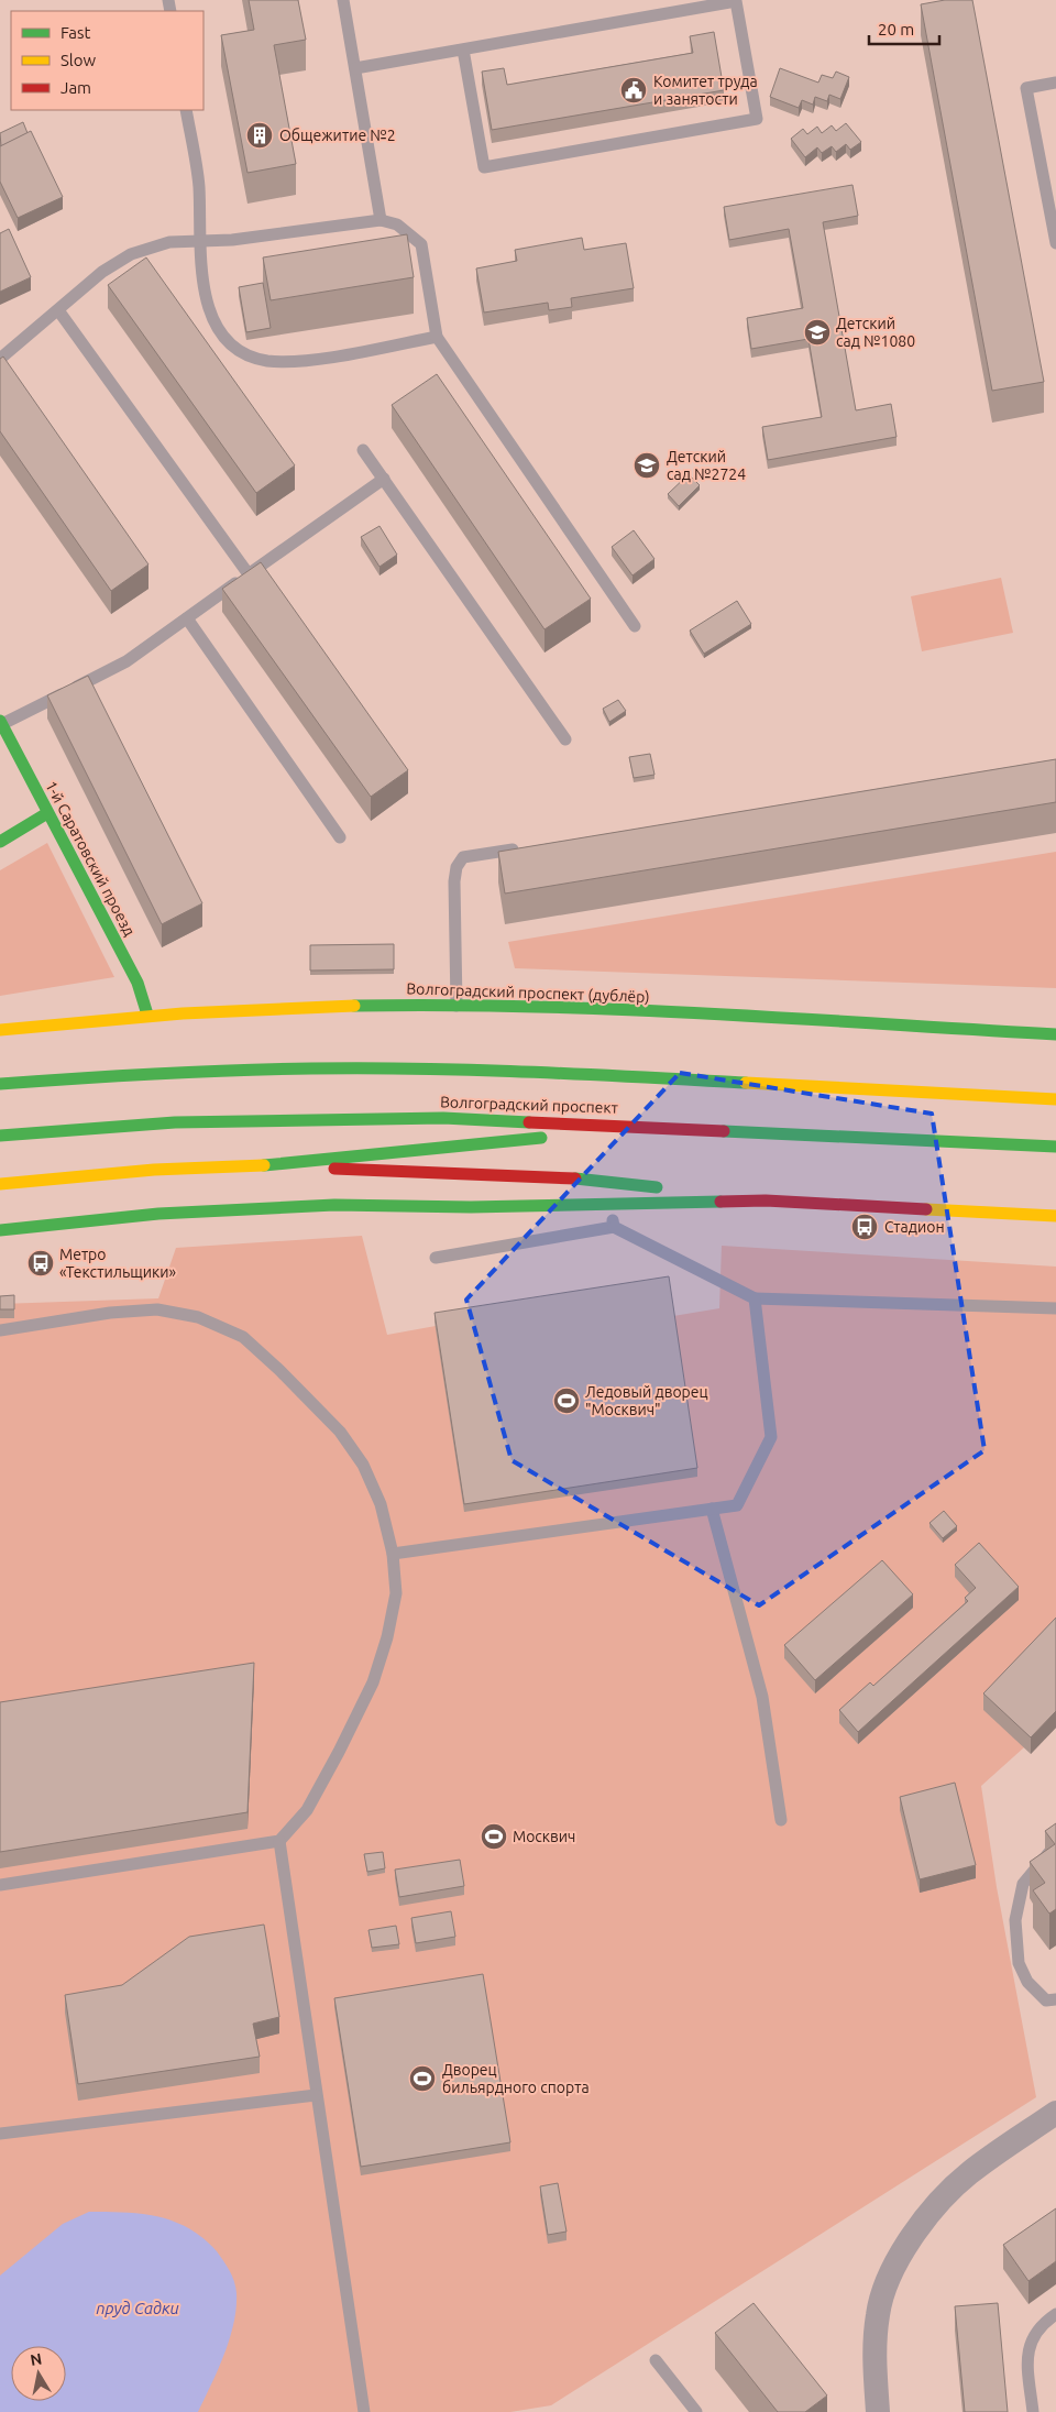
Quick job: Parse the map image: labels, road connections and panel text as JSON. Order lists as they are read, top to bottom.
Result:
{
  "streets": {
    "main road": ["1-й Саратовский проезд", "Волгоградский проспект (дублёр)", "Волгоградский проспект"]
  },
  "crossings": [
    ["1-й Саратовский проезд", "Волгоградский проспект (дублёр)"]
  ],
  "water": ["пруд Садки"],
  "places": {
    "public building": ["Комитет труда и занятости"],
    "building": ["Общежитие №2"],
    "school or university": ["Детский сад №1080", "Детский сад №2724"],
    "bus stop": ["Стадион", "Метро «Текстильщики»"],
    "sports": ["Ледовый дворец \"Москвич\"", "Москвич", "Дворец бильярдного спорта"]
  },
  "legend": ["Fast", "Slow", "Jam"],
  "scale_bar": "20 m",
  "north": "top"
}
